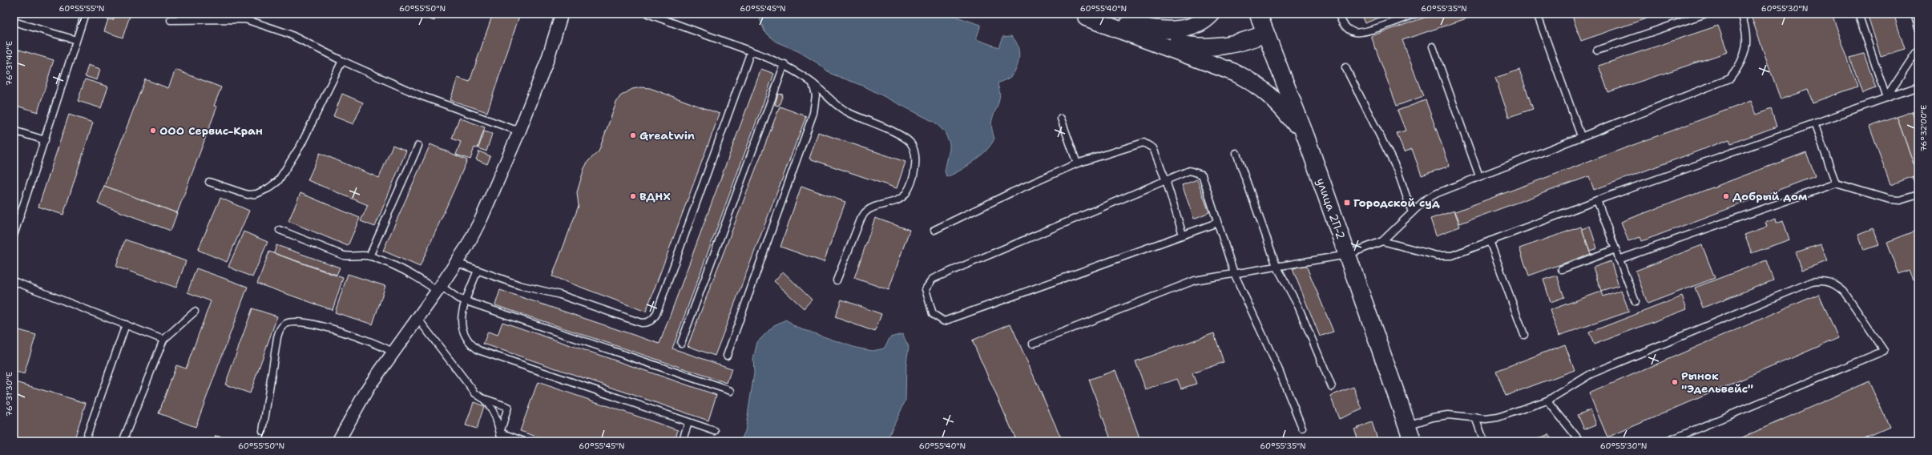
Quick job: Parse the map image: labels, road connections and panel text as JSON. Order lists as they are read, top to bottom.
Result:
{
  "streets": {
    "main road": ["улица 2П-2"]
  },
  "places": {
    "other": [
      "ООО Сервис-Кран",
      "Greatwin",
      "ВДНХ",
      "Добрый дом",
      "Рынок \"Эдельвейс\""
    ],
    "transit": ["Городской суд"]
  },
  "coordinates": [
    "60°55'55\"N",
    "60°55'50\"N",
    "60°55'45\"N",
    "60°55'40\"N",
    "60°55'35\"N",
    "60°55'30\"N",
    "76°31'40\"E",
    "76°32'00\"E",
    "76°31'30\"E"
  ]
}
